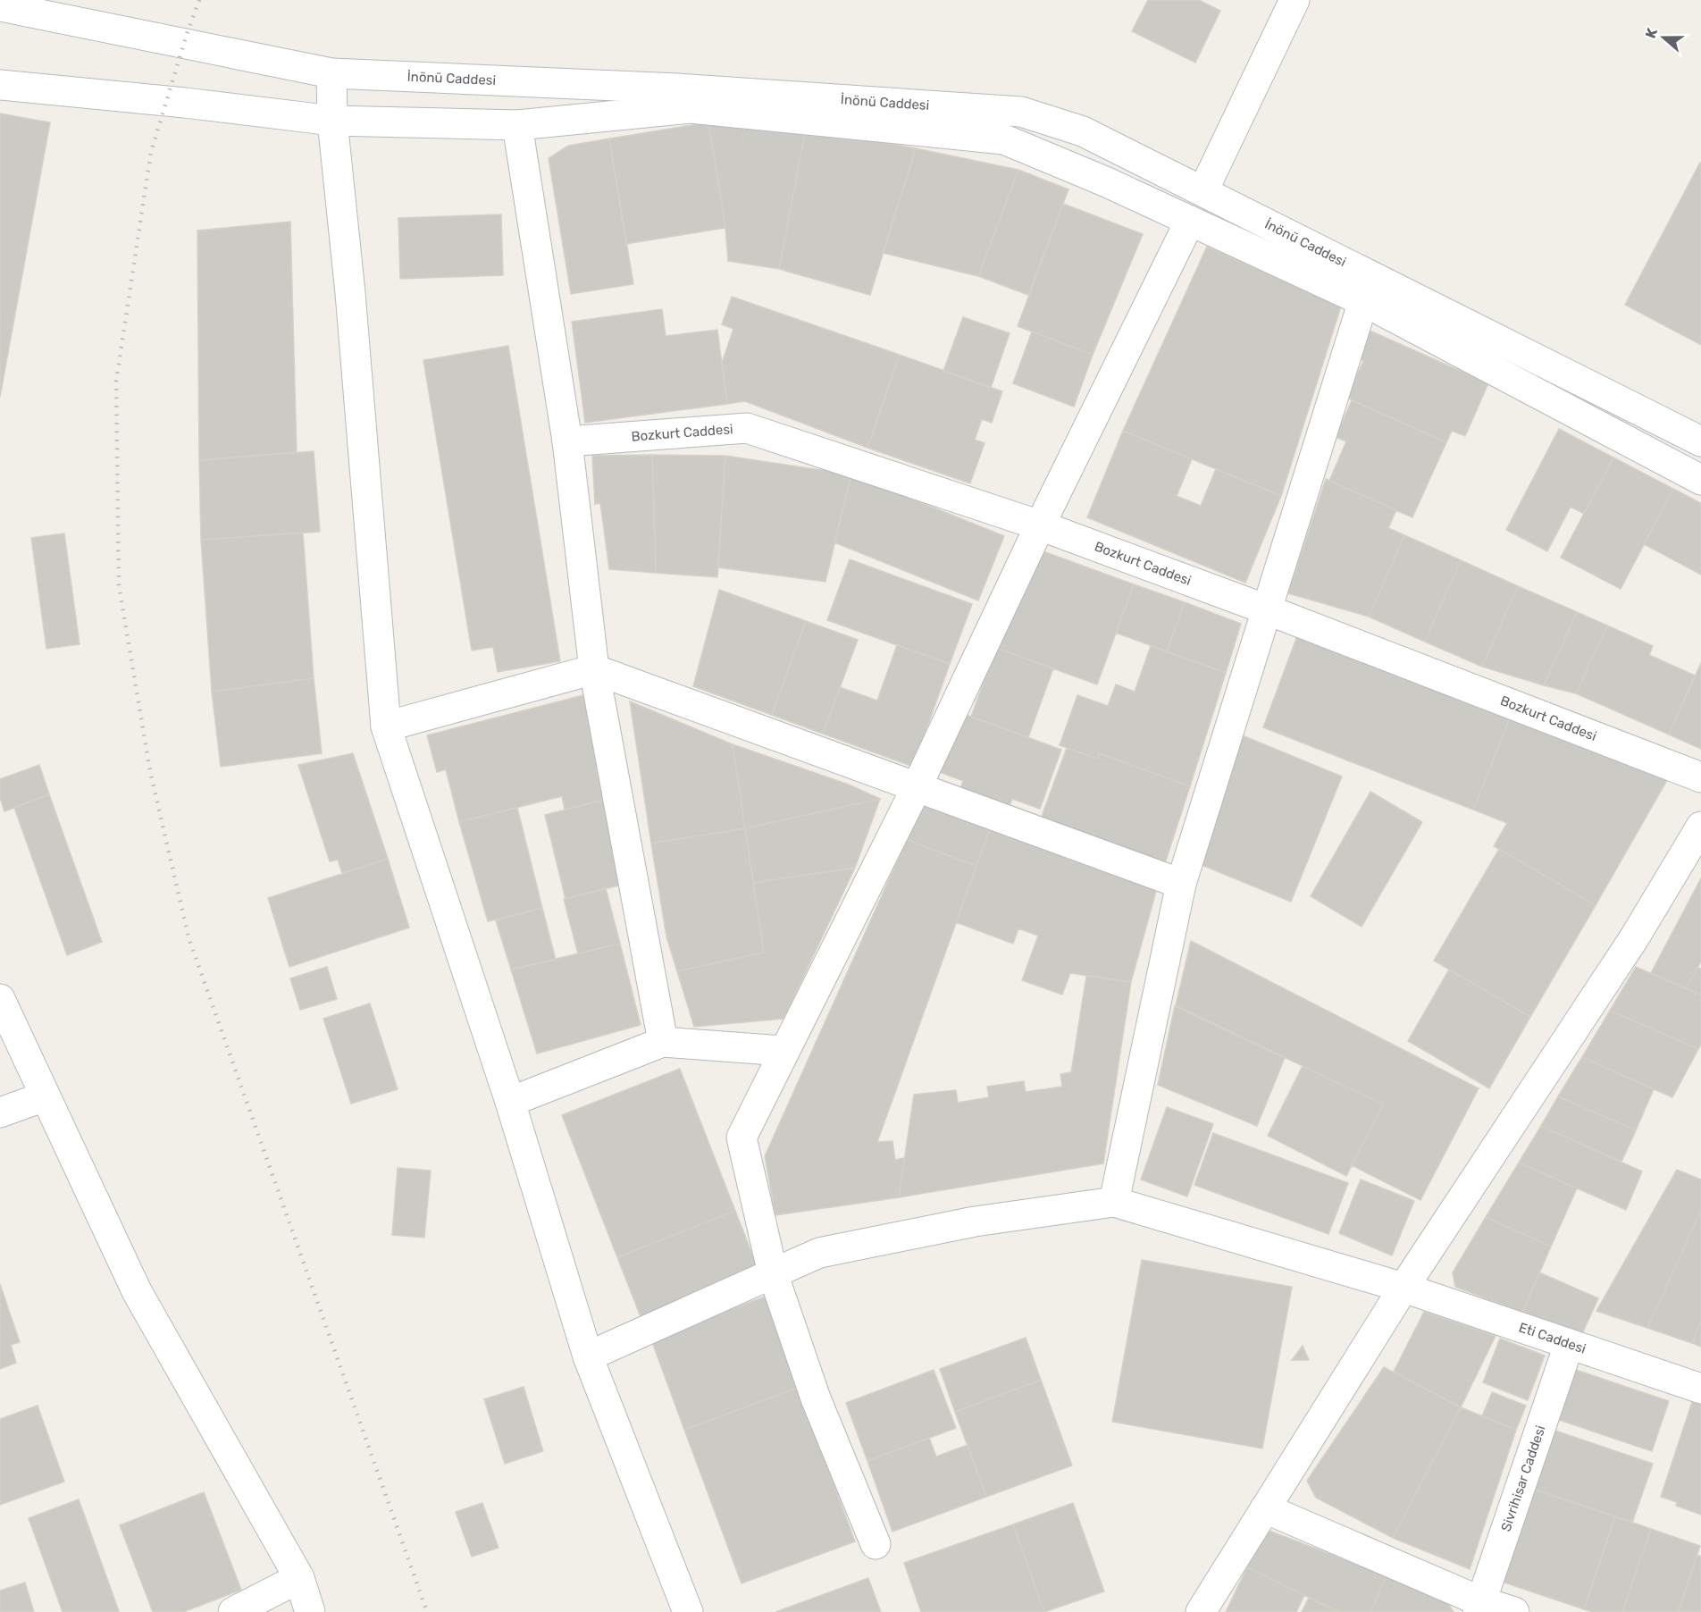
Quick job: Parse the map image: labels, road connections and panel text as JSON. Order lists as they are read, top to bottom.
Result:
{
  "streets": {
    "street": [
      "İnönü Caddesi",
      "Bozkurt Caddesi",
      "Eti Caddesi",
      "Sivrihisar Caddesi"
    ]
  },
  "crossings": [
    ["Eti Caddesi", "Sivrihisar Caddesi"]
  ],
  "north": "left"
}
